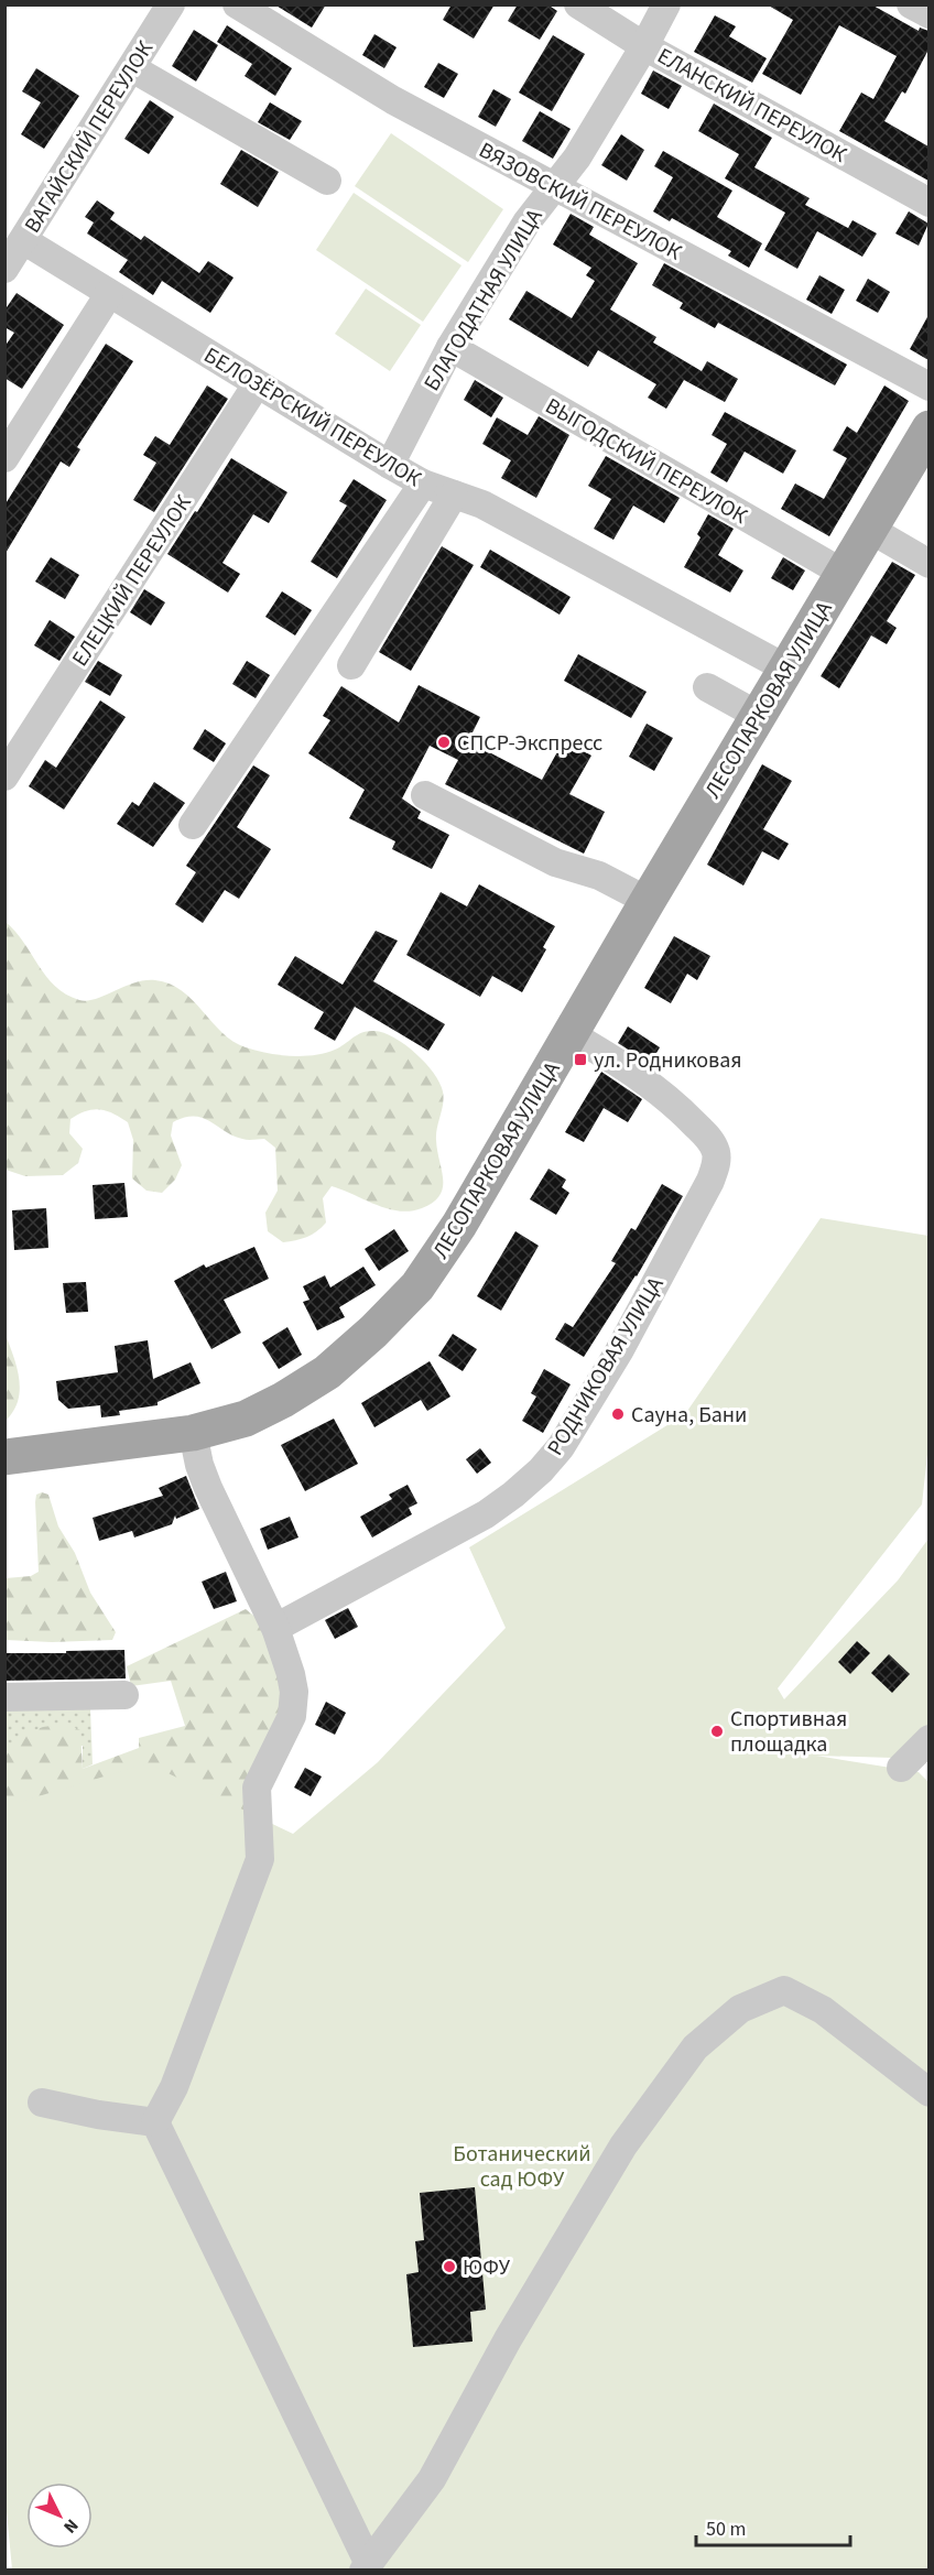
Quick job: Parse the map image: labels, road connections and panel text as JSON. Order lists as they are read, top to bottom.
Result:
{
  "streets": {
    "main road": ["ЛЕСОПАРКОВАЯ УЛИЦА"],
    "street": [
      "ЕЛАНСКИЙ ПЕРЕУЛОК",
      "ВАГАЙСКИЙ ПЕРЕУЛОК",
      "ВЯЗОВСКИЙ ПЕРЕУЛОК",
      "БЛАГОДАТНАЯ УЛИЦА",
      "БЕЛОЗЁРСКИЙ ПЕРЕУЛОК",
      "ВЫГОДСКИЙ ПЕРЕУЛОК",
      "ЕЛЕЦКИЙ ПЕРЕУЛОК",
      "РОДНИКОВАЯ УЛИЦА"
    ]
  },
  "crossings": [
    ["ЕЛАНСКИЙ ПЕРЕУЛОК", "БЛАГОДАТНАЯ УЛИЦА"],
    ["ВАГАЙСКИЙ ПЕРЕУЛОК", "БЕЛОЗЁРСКИЙ ПЕРЕУЛОК"],
    ["ВЯЗОВСКИЙ ПЕРЕУЛОК", "БЛАГОДАТНАЯ УЛИЦА"],
    ["БЛАГОДАТНАЯ УЛИЦА", "БЕЛОЗЁРСКИЙ ПЕРЕУЛОК"],
    ["БЛАГОДАТНАЯ УЛИЦА", "ВЫГОДСКИЙ ПЕРЕУЛОК"],
    ["БЕЛОЗЁРСКИЙ ПЕРЕУЛОК", "ЕЛЕЦКИЙ ПЕРЕУЛОК"],
    ["БЕЛОЗЁРСКИЙ ПЕРЕУЛОК", "ЛЕСОПАРКОВАЯ УЛИЦА"],
    ["ВЫГОДСКИЙ ПЕРЕУЛОК", "ЛЕСОПАРКОВАЯ УЛИЦА"],
    ["ЛЕСОПАРКОВАЯ УЛИЦА", "РОДНИКОВАЯ УЛИЦА"]
  ],
  "parks": ["Ботанический сад ЮФУ"],
  "places": {
    "other": [
      "СПСР-Экспресс",
      "Сауна, Бани",
      "Спортивная площадка",
      "ЮФУ"
    ],
    "transit": ["ул. Родниковая"]
  },
  "scale_bar": "50 m",
  "north": "bottom right"
}
